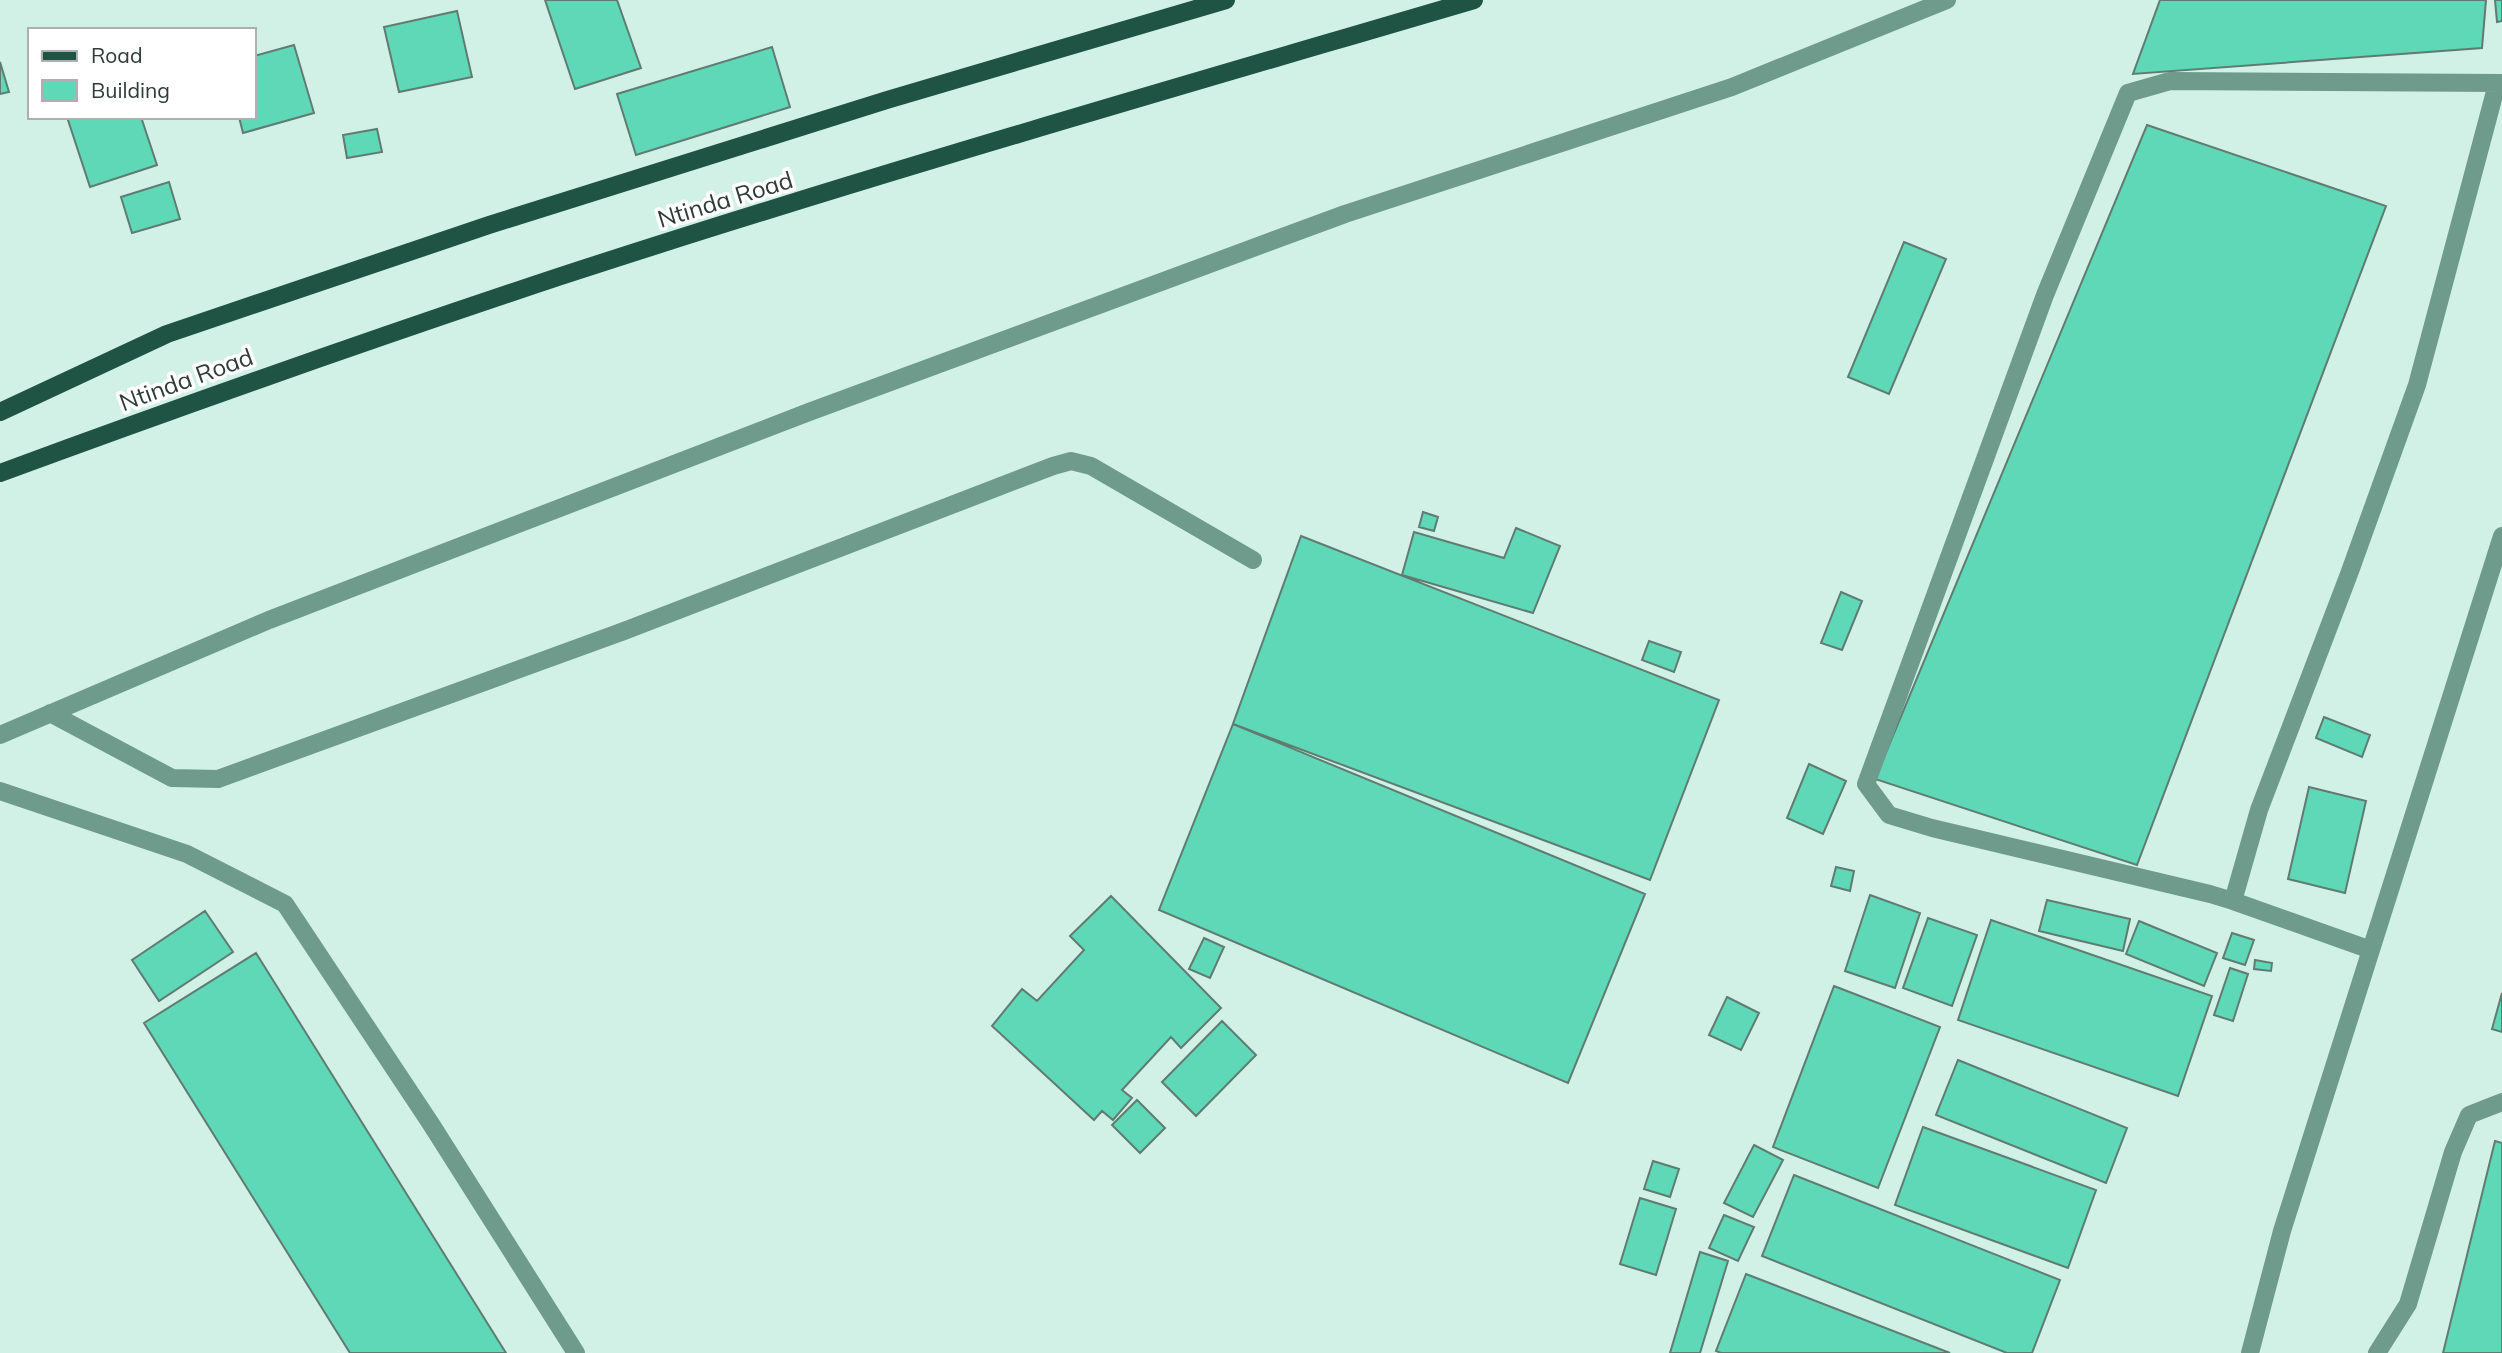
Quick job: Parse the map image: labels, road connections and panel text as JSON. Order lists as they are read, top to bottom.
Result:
{
  "streets": {
    "main road": ["Ntinda Road"]
  },
  "legend": ["Road", "Building"]
}
